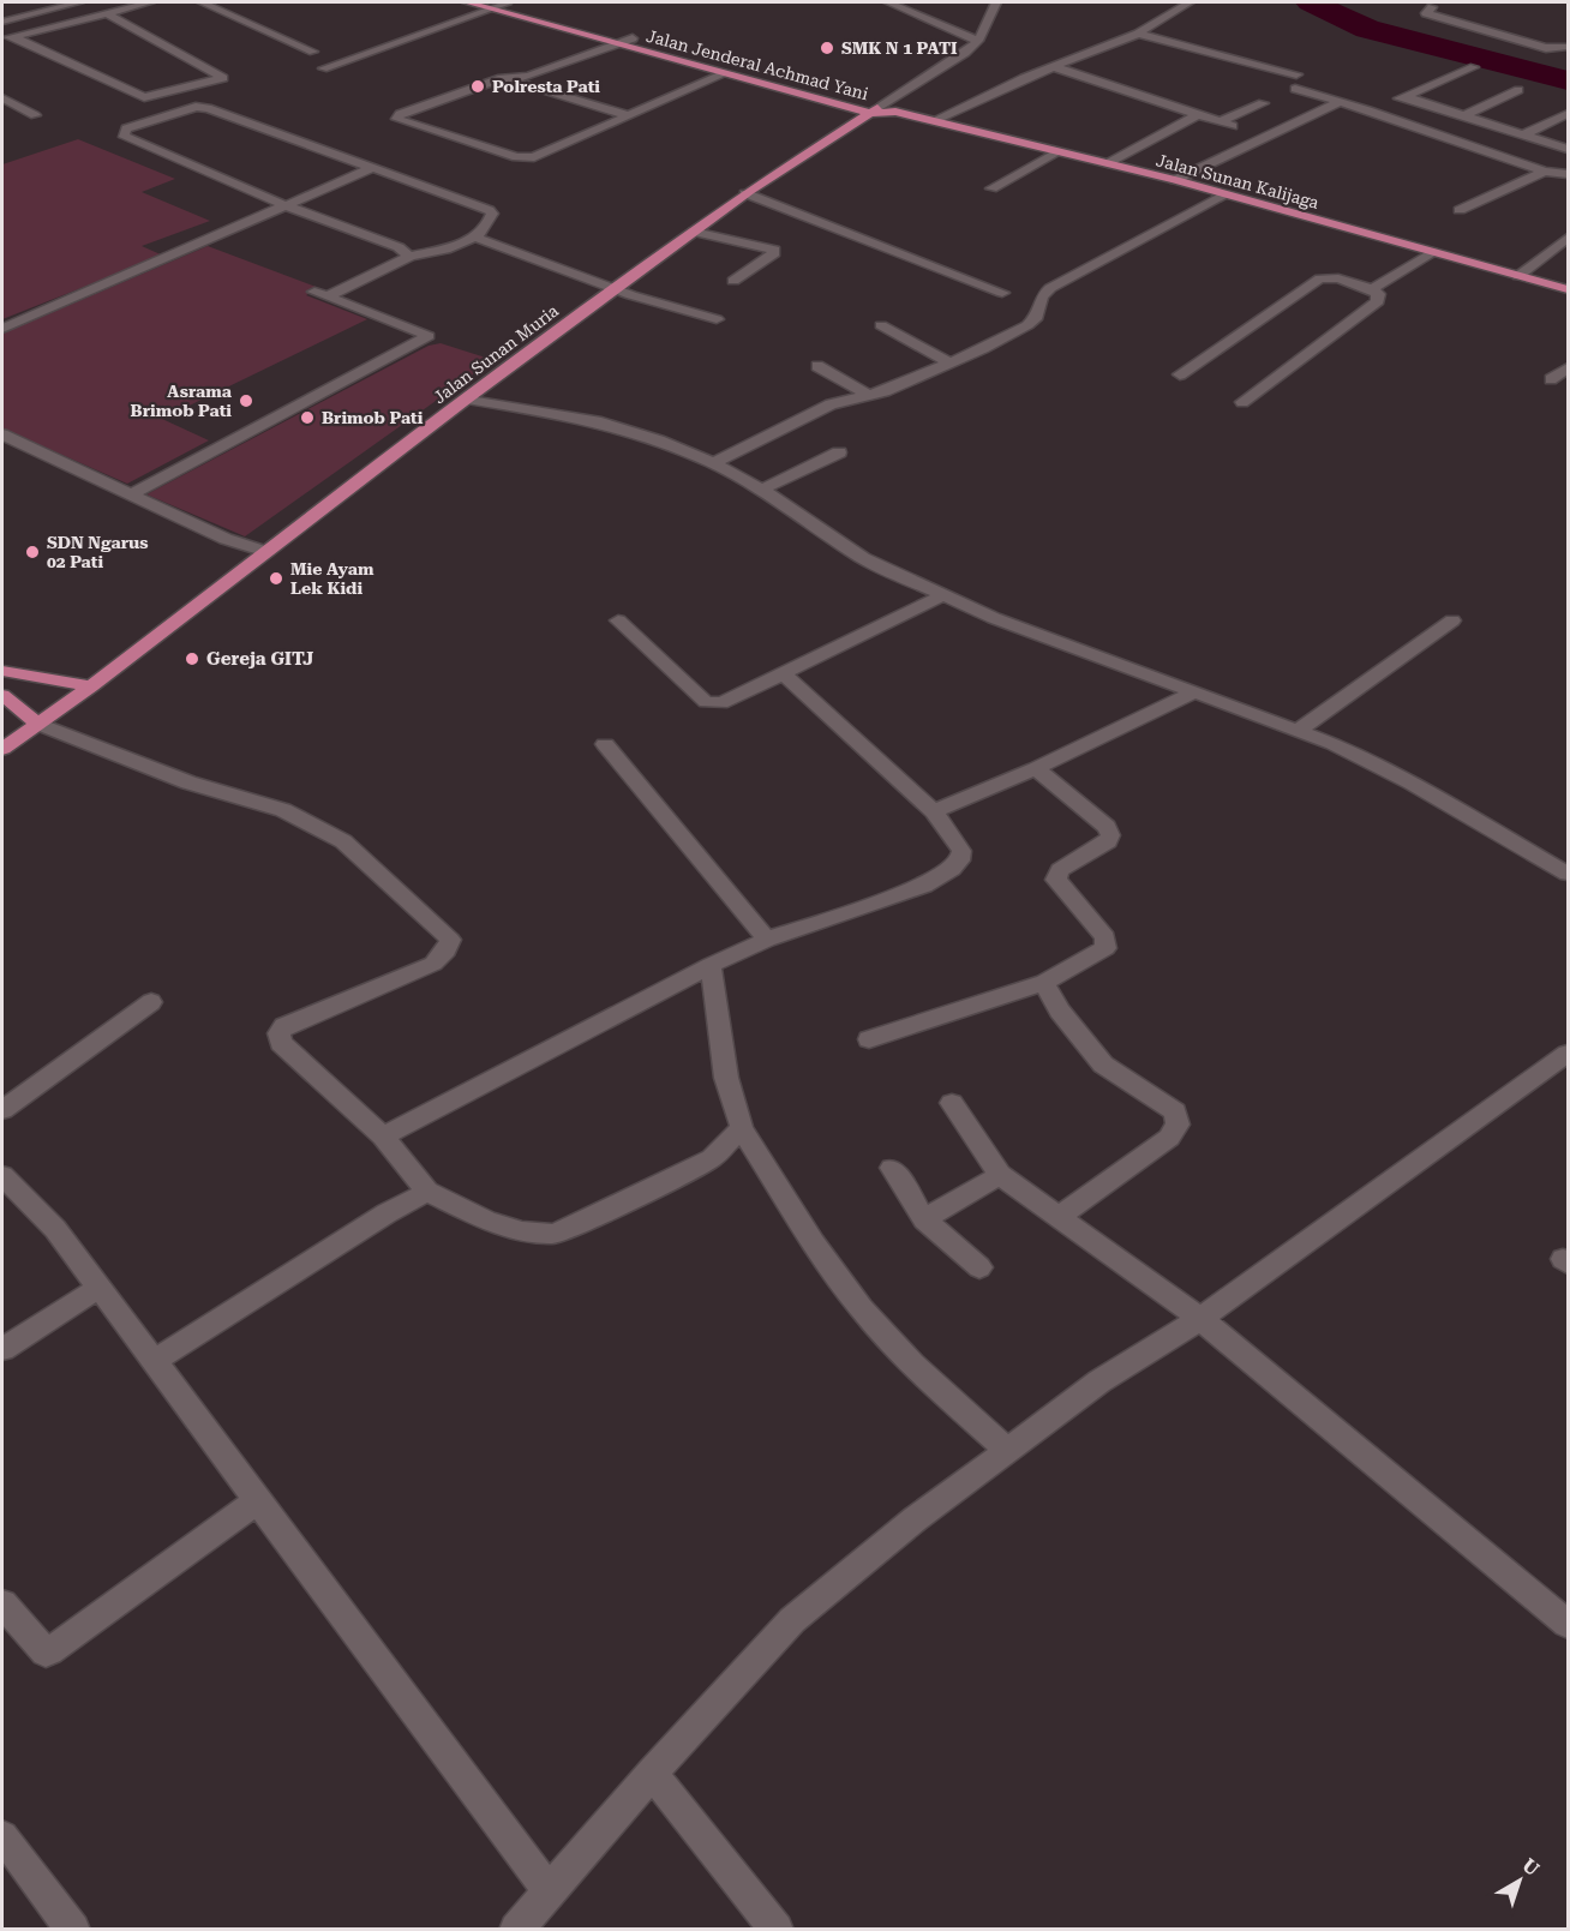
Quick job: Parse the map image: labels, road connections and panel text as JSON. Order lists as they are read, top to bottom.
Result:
{
  "streets": {
    "main road": ["Jalan Jenderal Achmad Yani", "Jalan Sunan Kalijaga", "Jalan Sunan Muria"]
  },
  "crossings": [
    ["Jalan Jenderal Achmad Yani", "Jalan Sunan Kalijaga"],
    ["Jalan Jenderal Achmad Yani", "Jalan Sunan Muria"],
    ["Jalan Sunan Kalijaga", "Jalan Sunan Muria"]
  ],
  "places": [
    "SMK N 1 PATI",
    "Polresta Pati",
    "Asrama Brimob Pati",
    "Brimob Pati",
    "SDN Ngarus 02 Pati",
    "Mie Ayam Lek Kidi",
    "Gereja GITJ"
  ],
  "north": "top right"
}
